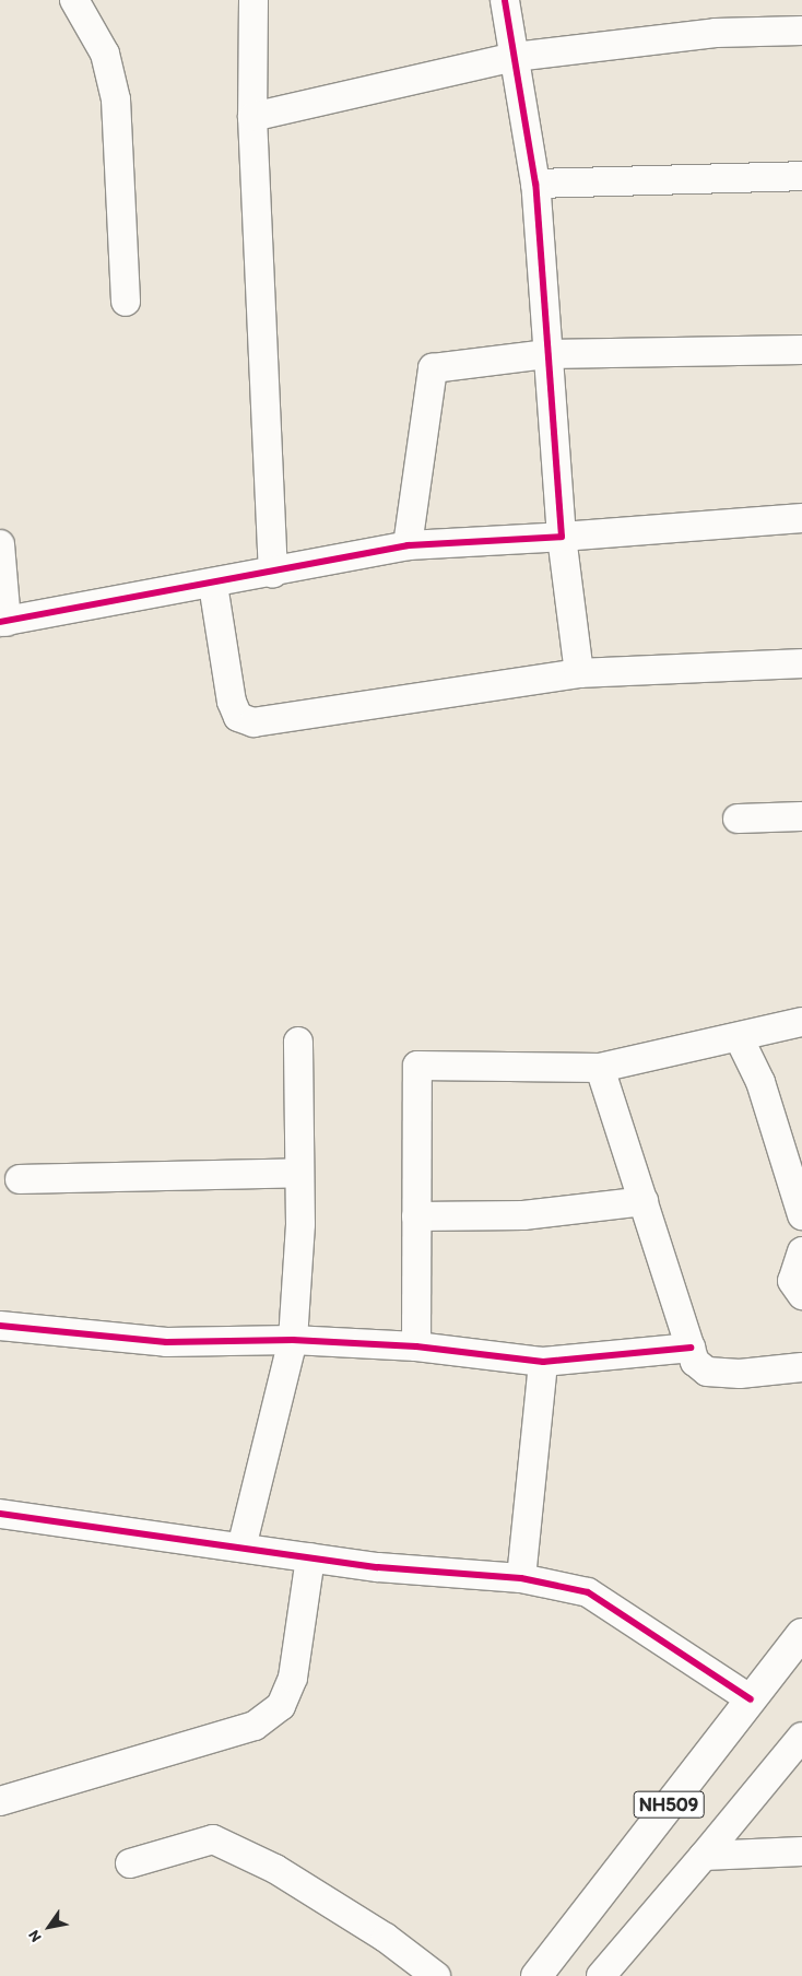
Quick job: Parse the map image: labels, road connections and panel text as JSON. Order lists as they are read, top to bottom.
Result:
{
  "streets": {
    "highway": ["NH509"]
  },
  "north": "bottom left"
}
